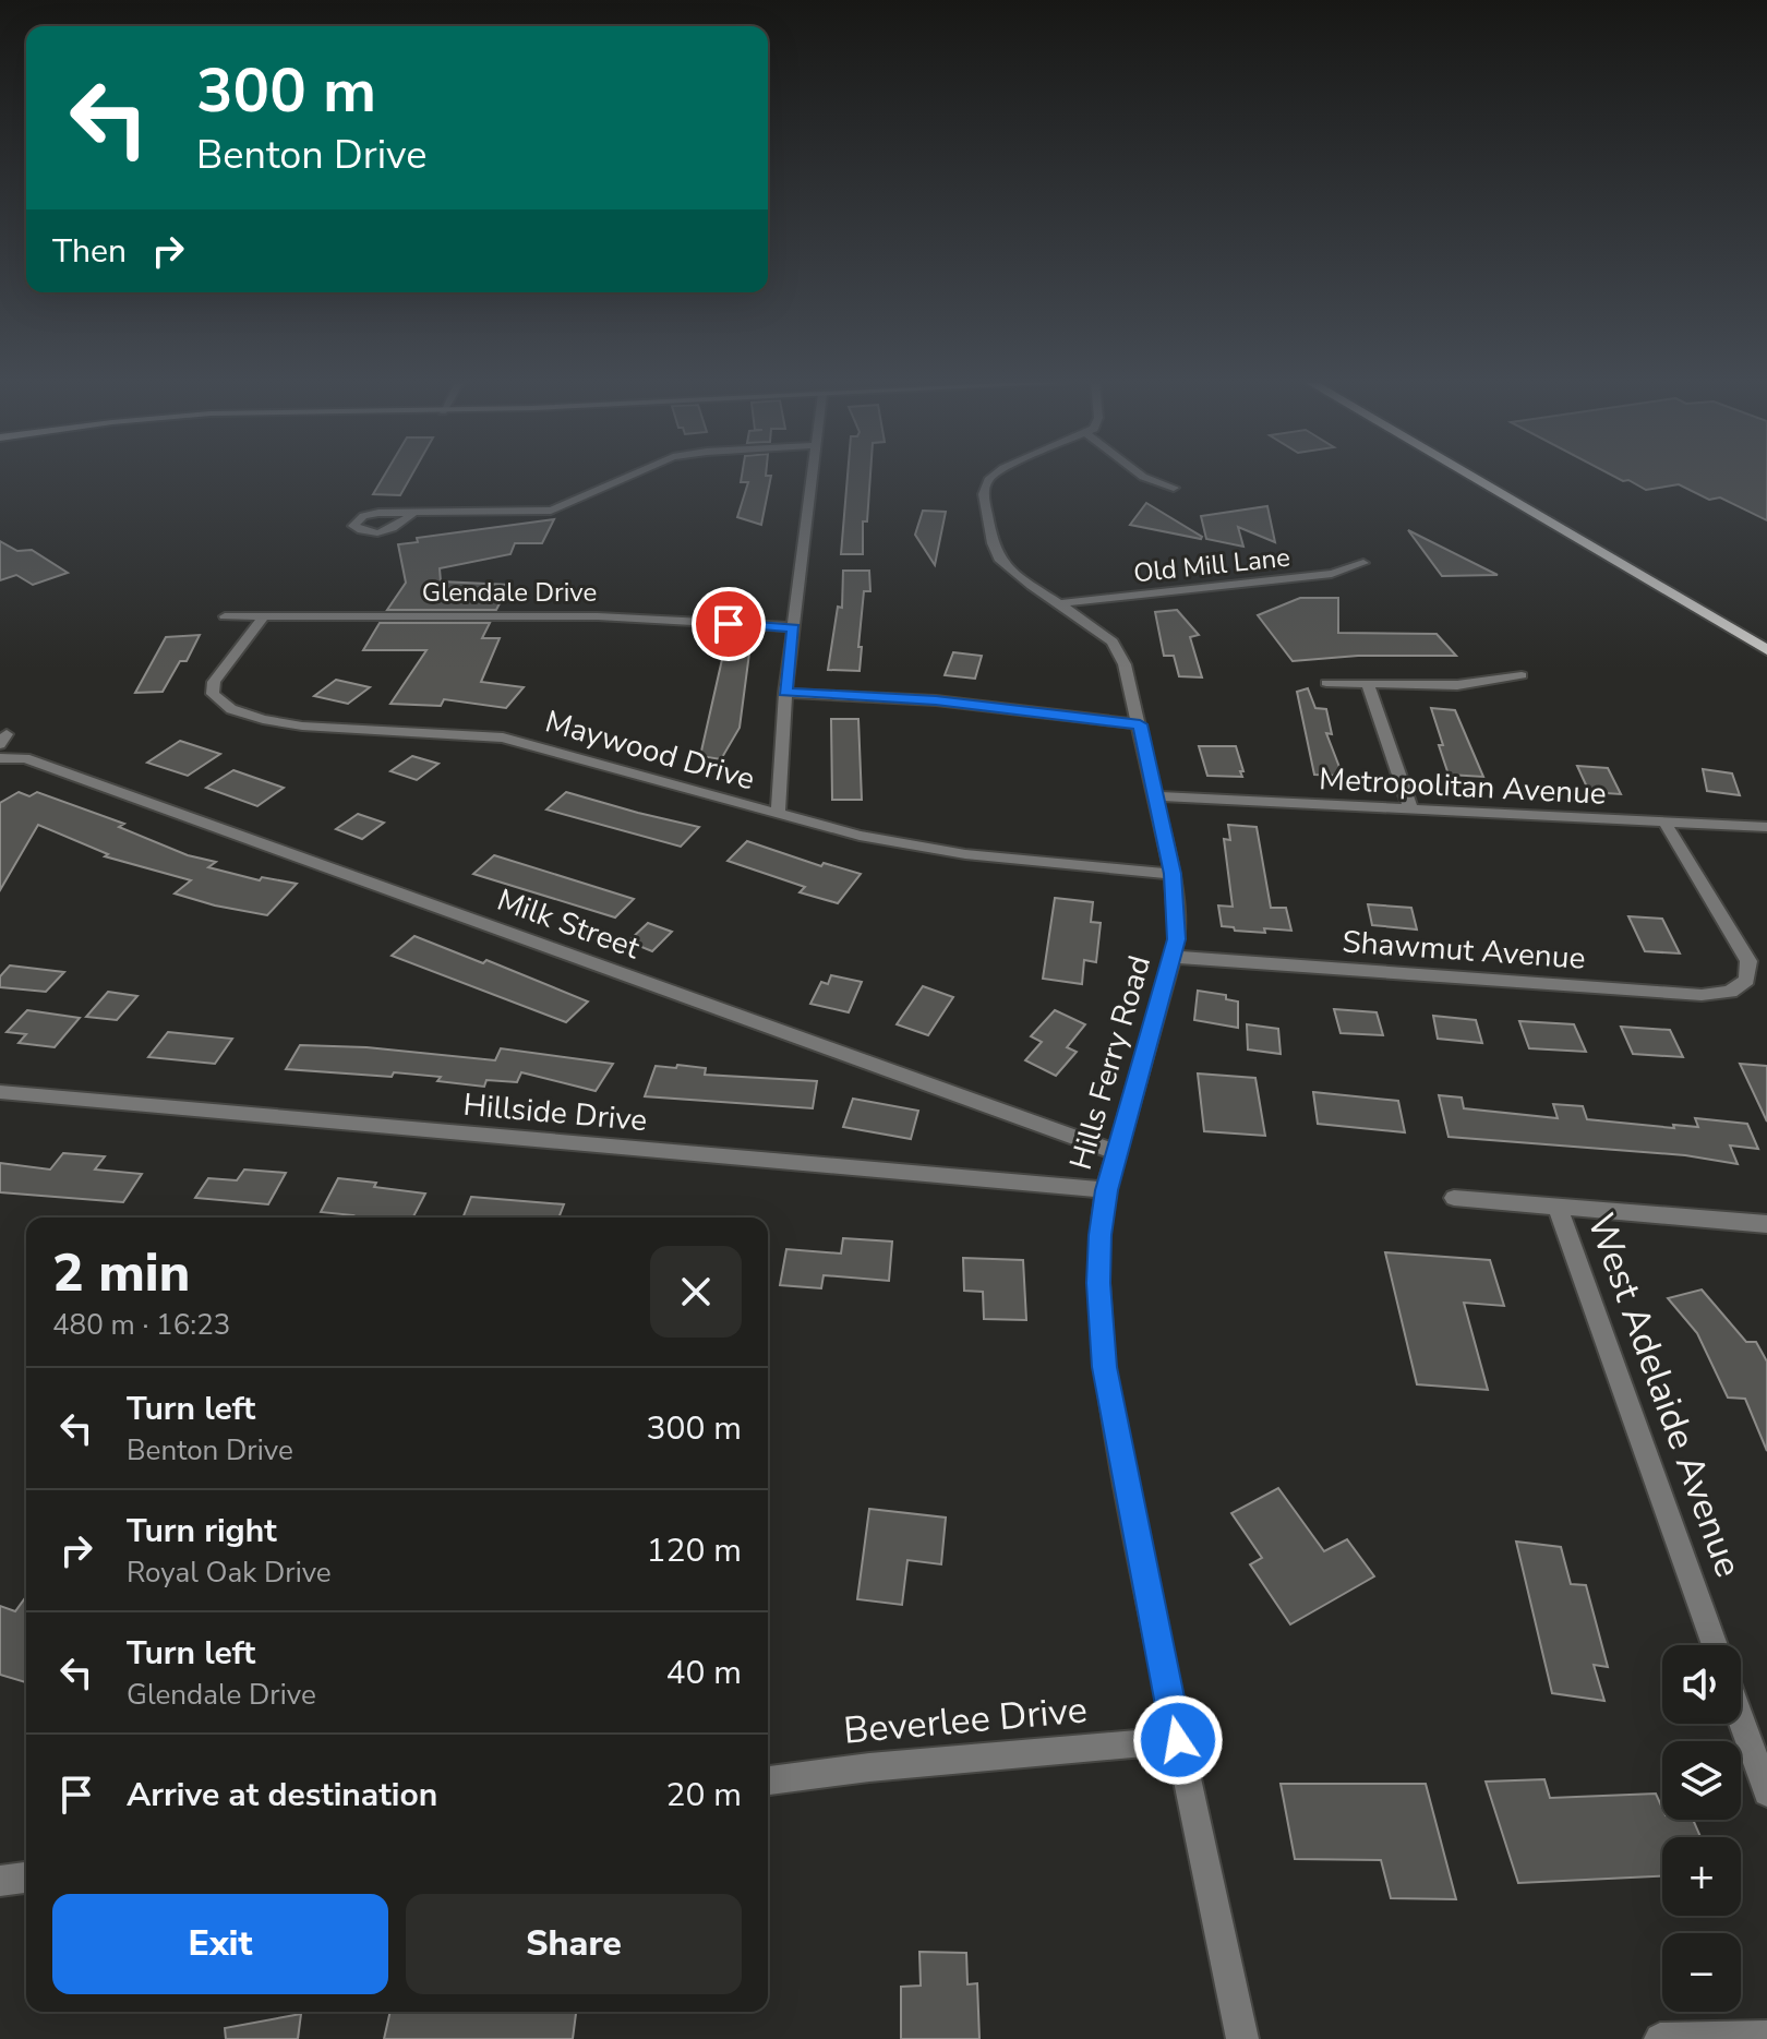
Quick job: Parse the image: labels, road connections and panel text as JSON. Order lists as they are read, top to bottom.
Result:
{
  "streets": {
    "street": [
      "Old Mill Lane",
      "Glendale Drive",
      "Maywood Drive",
      "Metropolitan Avenue",
      "Milk Street",
      "Shawmut Avenue",
      "Hills Ferry Road",
      "Hillside Drive",
      "West Adelaide Avenue",
      "Beverlee Drive"
    ]
  },
  "crossings": [
    ["Old Mill Lane", "Hills Ferry Road"],
    ["Glendale Drive", "Maywood Drive"],
    ["Maywood Drive", "Hills Ferry Road"],
    ["Metropolitan Avenue", "Shawmut Avenue"],
    ["Metropolitan Avenue", "Hills Ferry Road"],
    ["Milk Street", "Hills Ferry Road"],
    ["Shawmut Avenue", "Hills Ferry Road"],
    ["Hills Ferry Road", "Hillside Drive"],
    ["Hills Ferry Road", "Beverlee Drive"]
  ],
  "page": {
    "turn": ["300 m", "Benton Drive"],
    "then": "Then",
    "heading": ["2 min", "480 m · 16:23"],
    "list": [
      {
        "name": "Turn left",
        "note": "Benton Drive",
        "value": "300 m"
      },
      {
        "name": "Turn right",
        "note": "Royal Oak Drive",
        "value": "120 m"
      },
      {
        "name": "Turn left",
        "note": "Glendale Drive",
        "value": "40 m"
      },
      {
        "name": "Arrive at destination",
        "value": "20 m"
      }
    ],
    "map_buttons": ["+", "−"],
    "buttons": ["Exit", "Share"]
  }
}
